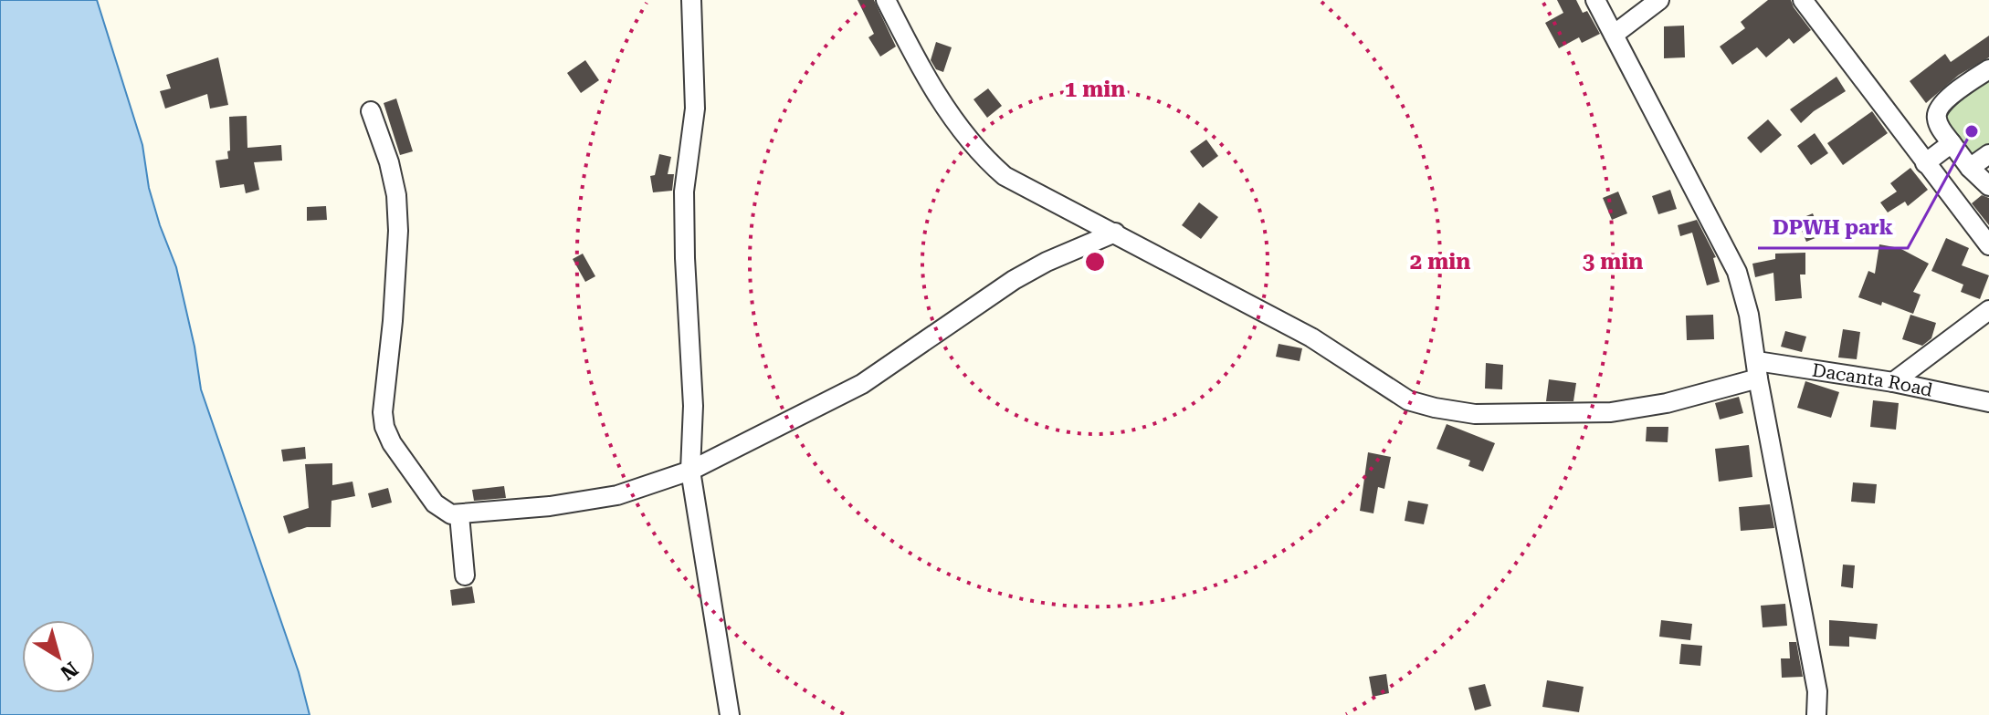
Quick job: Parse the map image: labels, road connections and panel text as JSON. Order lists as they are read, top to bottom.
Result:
{
  "streets": {
    "street": ["Dacanta Road"]
  },
  "places": ["DPWH park"],
  "north": "bottom right",
  "rings": ["1 min", "2 min", "3 min"]
}
